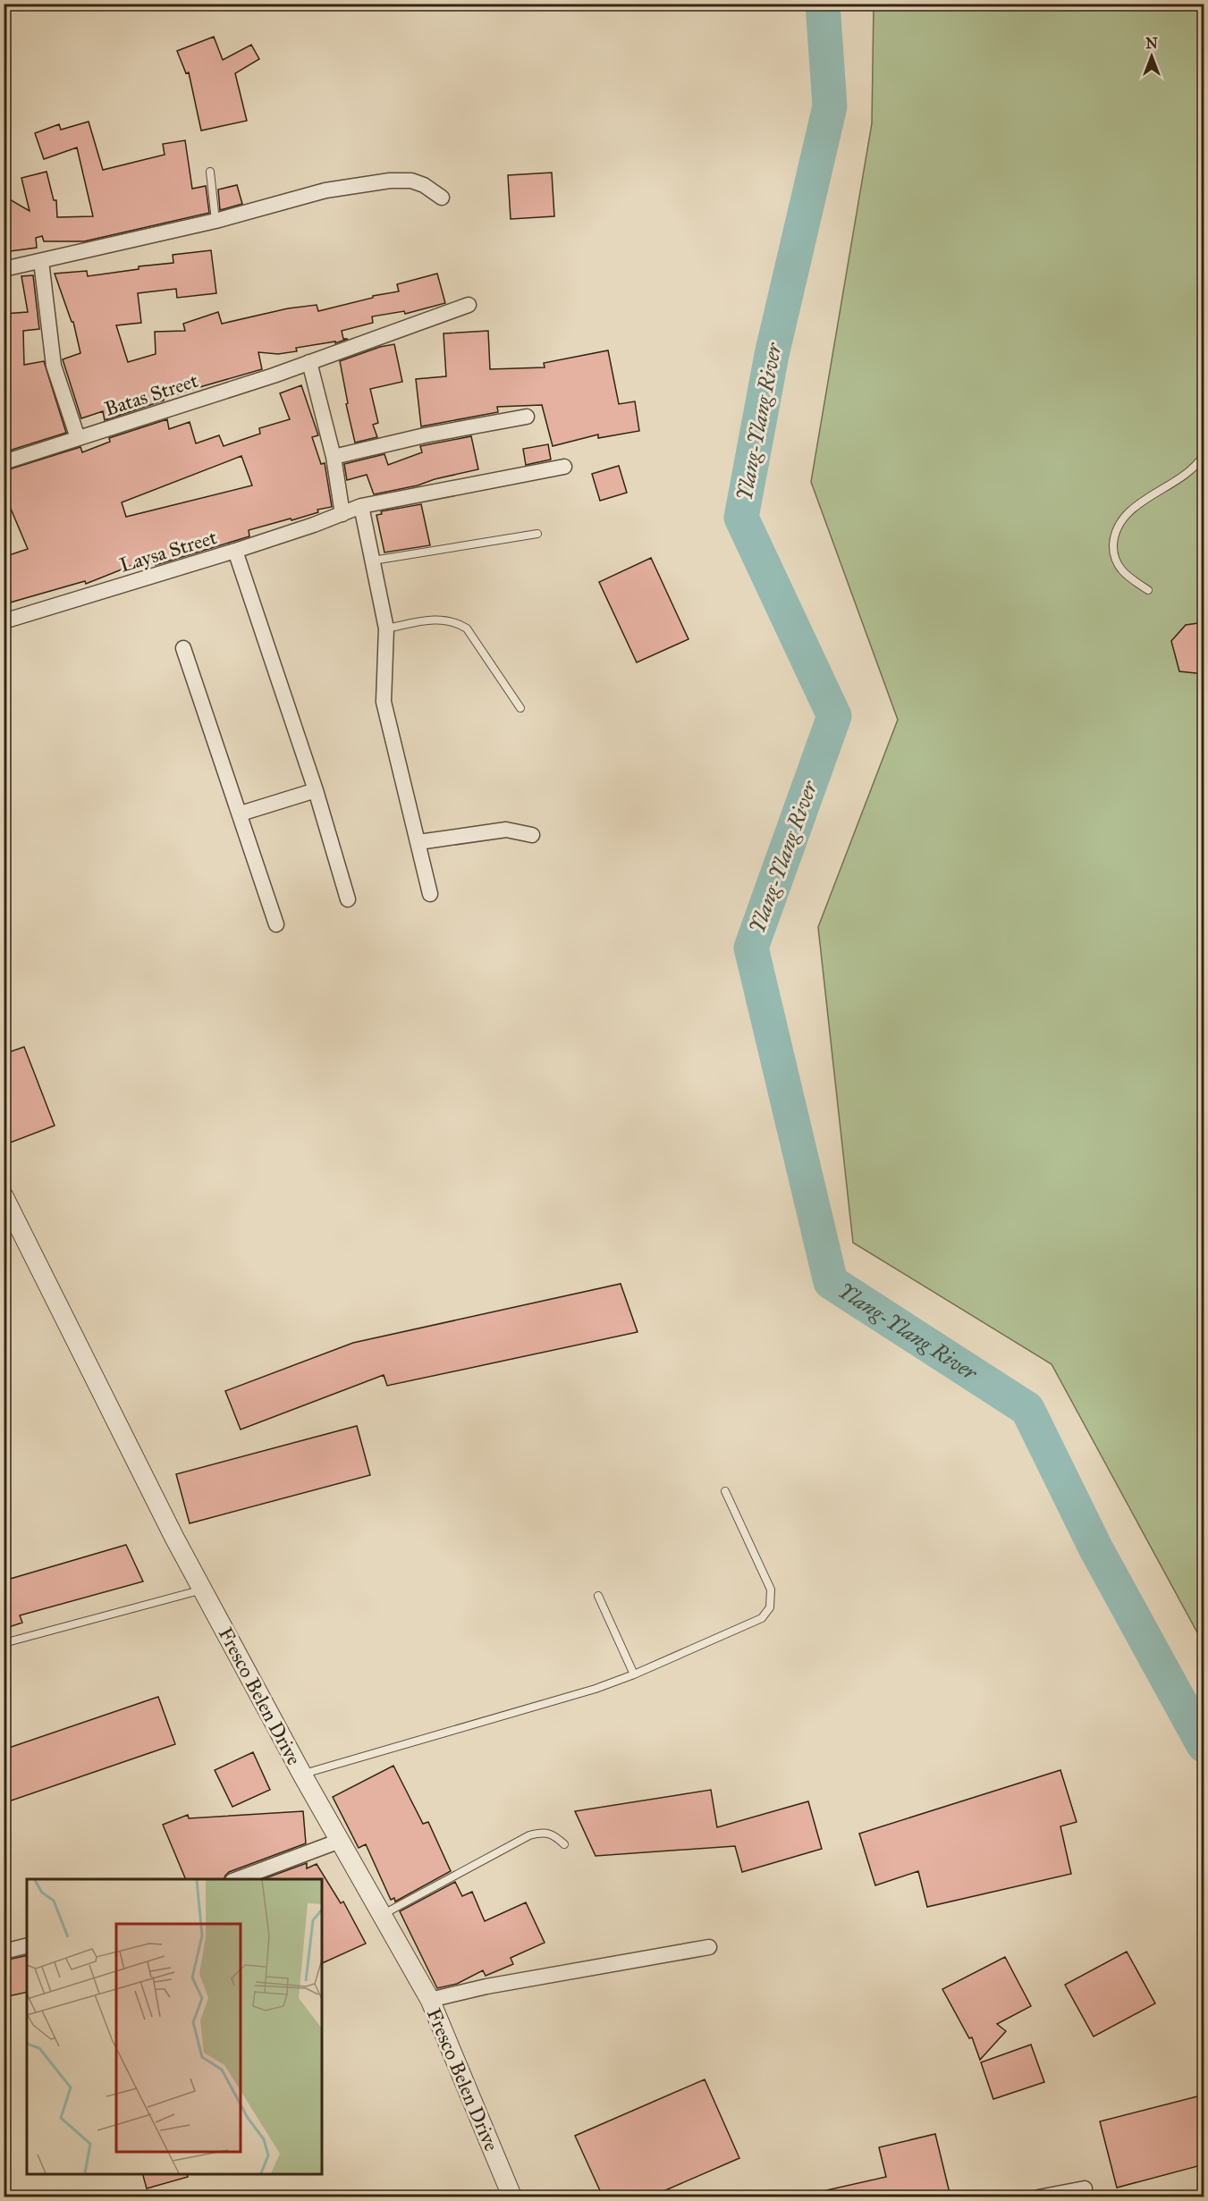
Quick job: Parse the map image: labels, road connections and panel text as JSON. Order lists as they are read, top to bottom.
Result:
{
  "streets": {
    "street": ["Batas Street", "Laysa Street", "Fresco Belen Drive"]
  },
  "water": ["Ylang-Ylang River"],
  "north": "top"
}
